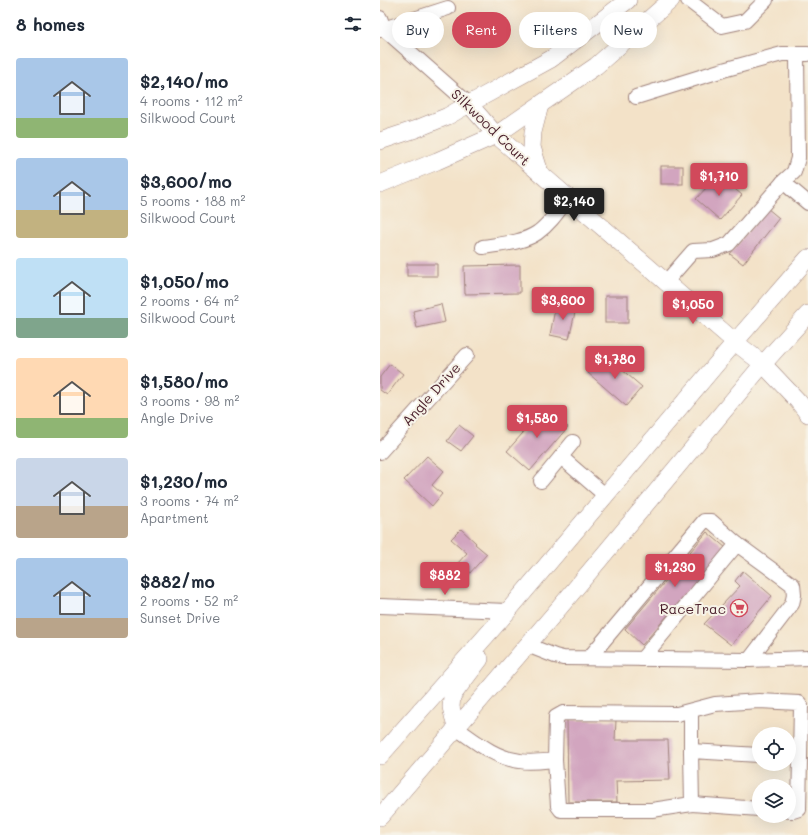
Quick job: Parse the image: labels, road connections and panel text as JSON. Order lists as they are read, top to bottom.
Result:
{
  "streets": {
    "main road": ["Silkwood Court"],
    "street": ["Angle Drive"]
  },
  "places": {
    "supermarket": ["RaceTrac"]
  },
  "page": {
    "heading": "8 homes",
    "chip": [
      "Buy",
      "Rent",
      "Filters",
      "New"
    ],
    "list": [
      {
        "name": "$2,140/mo",
        "note": "4 rooms · 112 m² · Silkwood Court"
      },
      {
        "name": "$3,600/mo",
        "note": "5 rooms · 188 m² · Silkwood Court"
      },
      {
        "name": "$1,050/mo",
        "note": "2 rooms · 64 m² · Silkwood Court"
      },
      {
        "name": "$1,580/mo",
        "note": "3 rooms · 98 m² · Angle Drive"
      },
      {
        "name": "$1,230/mo",
        "note": "3 rooms · 74 m² · Apartment"
      },
      {
        "name": "$882/mo",
        "note": "2 rooms · 52 m² · Sunset Drive"
      }
    ],
    "price": [
      "$1,710",
      "$2,140",
      "$3,600",
      "$1,050",
      "$1,780",
      "$1,580",
      "$1,230",
      "$882"
    ]
  }
}
